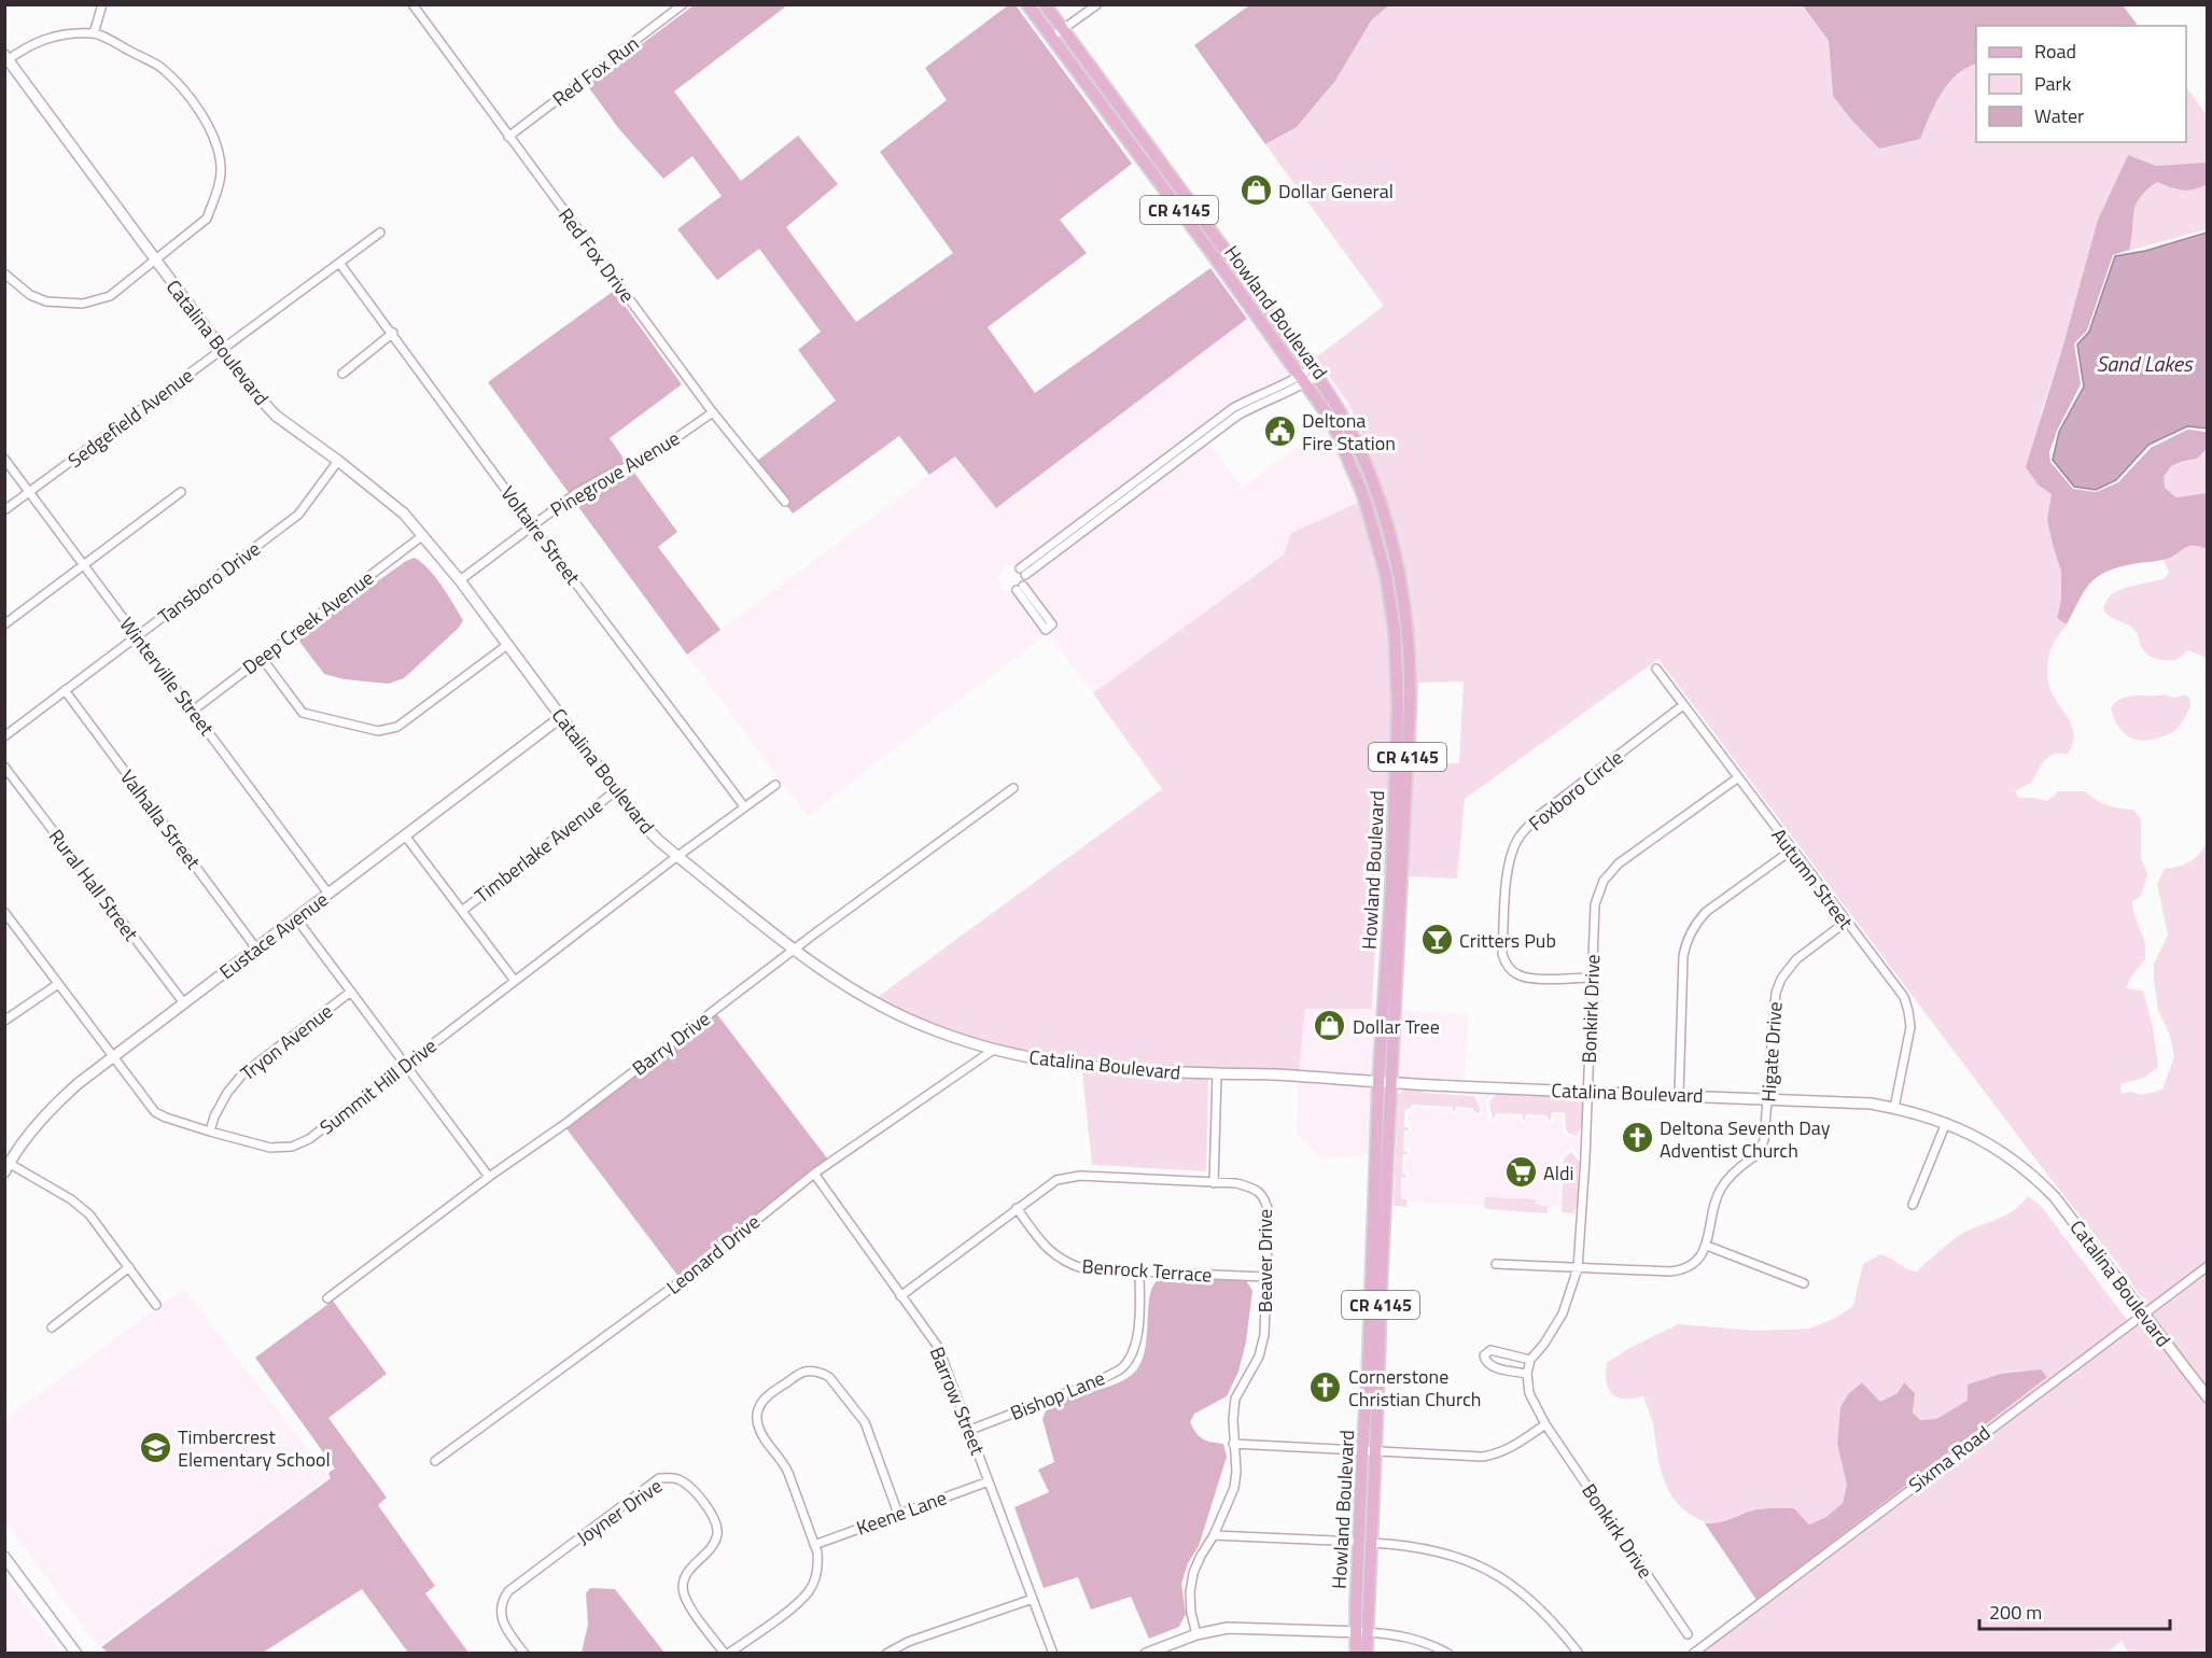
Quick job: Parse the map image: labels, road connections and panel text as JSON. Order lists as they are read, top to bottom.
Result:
{
  "streets": {
    "main road": ["CR 4145", "Howland Boulevard"],
    "street": [
      "Red Fox Run",
      "Red Fox Drive",
      "Catalina Boulevard",
      "Sedgefield Avenue",
      "Pinegrove Avenue",
      "Voltaire Street",
      "Tansboro Drive",
      "Deep Creek Avenue",
      "Winterville Street",
      "Foxboro Circle",
      "Valhalla Street",
      "Timberlake Avenue",
      "Autumn Street",
      "Rural Hall Street",
      "Eustace Avenue",
      "Bonkirk Drive",
      "Tryon Avenue",
      "Barry Drive",
      "Higate Drive",
      "Summit Hill Drive",
      "Leonard Drive",
      "Beaver Drive",
      "Benrock Terrace",
      "Bishop Lane",
      "Barrow Street",
      "Sixma Road",
      "Joyner Drive",
      "Keene Lane"
    ]
  },
  "crossings": [
    ["Red Fox Run", "Red Fox Drive"],
    ["Howland Boulevard", "Catalina Boulevard"],
    ["Catalina Boulevard", "Sedgefield Avenue"],
    ["Catalina Boulevard", "Pinegrove Avenue"],
    ["Catalina Boulevard", "Tansboro Drive"],
    ["Catalina Boulevard", "Deep Creek Avenue"],
    ["Catalina Boulevard", "Timberlake Avenue"],
    ["Catalina Boulevard", "Autumn Street"],
    ["Catalina Boulevard", "Eustace Avenue"],
    ["Catalina Boulevard", "Bonkirk Drive"],
    ["Catalina Boulevard", "Barry Drive"],
    ["Catalina Boulevard", "Higate Drive"],
    ["Catalina Boulevard", "Summit Hill Drive"],
    ["Catalina Boulevard", "Leonard Drive"],
    ["Catalina Boulevard", "Sixma Road"],
    ["Sedgefield Avenue", "Voltaire Street"],
    ["Sedgefield Avenue", "Winterville Street"],
    ["Pinegrove Avenue", "Voltaire Street"],
    ["Voltaire Street", "Summit Hill Drive"],
    ["Tansboro Drive", "Winterville Street"],
    ["Tansboro Drive", "Valhalla Street"],
    ["Deep Creek Avenue", "Winterville Street"],
    ["Winterville Street", "Eustace Avenue"],
    ["Foxboro Circle", "Autumn Street"],
    ["Foxboro Circle", "Bonkirk Drive"],
    ["Valhalla Street", "Eustace Avenue"],
    ["Autumn Street", "Bonkirk Drive"],
    ["Autumn Street", "Higate Drive"],
    ["Rural Hall Street", "Eustace Avenue"],
    ["Eustace Avenue", "Summit Hill Drive"],
    ["Tryon Avenue", "Summit Hill Drive"],
    ["Leonard Drive", "Barrow Street"],
    ["Beaver Drive", "Benrock Terrace"],
    ["Beaver Drive", "Barrow Street"],
    ["Benrock Terrace", "Bishop Lane"],
    ["Bishop Lane", "Barrow Street"],
    ["Barrow Street", "Keene Lane"]
  ],
  "water": ["Sand Lakes"],
  "places": {
    "shop": ["Dollar General", "Dollar Tree"],
    "public building": ["Deltona Fire Station"],
    "bar": ["Critters Pub"],
    "church": ["Deltona Seventh Day Adventist Church", "Cornerstone Christian Church"],
    "supermarket": ["Aldi"],
    "school or university": ["Timbercrest Elementary School"]
  },
  "legend": ["Road", "Park", "Water"],
  "scale_bar": "200 m"
}
